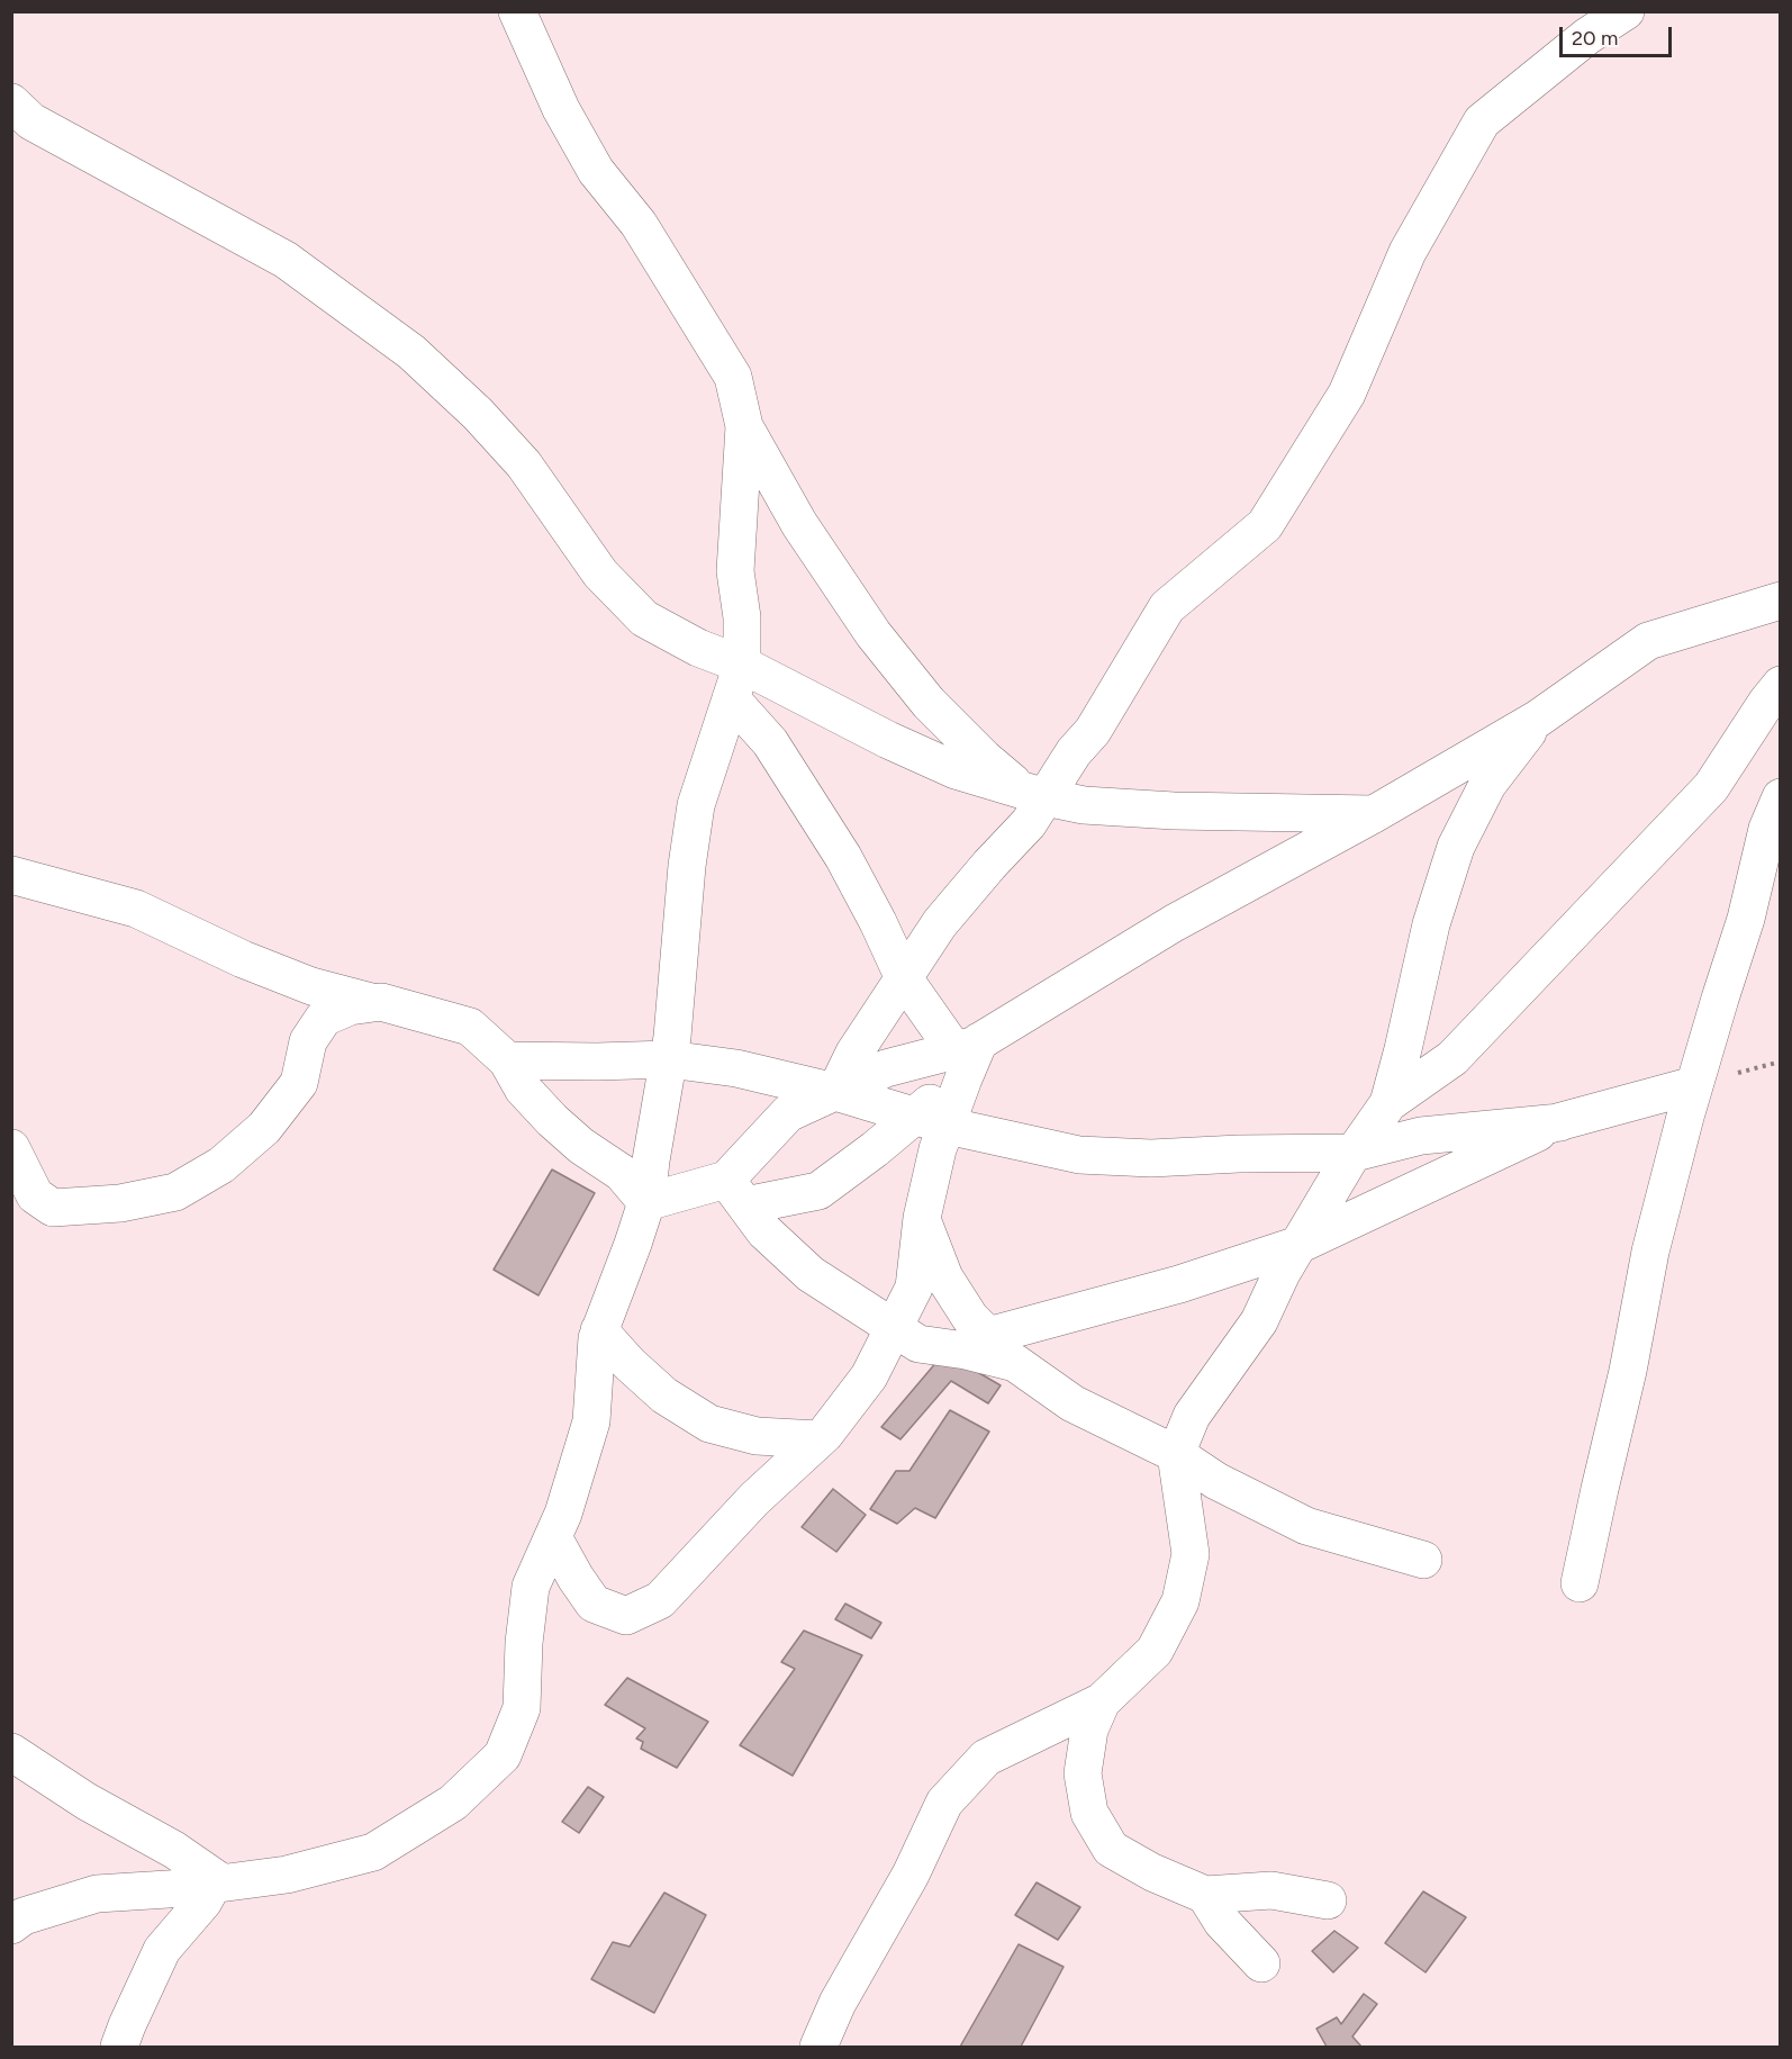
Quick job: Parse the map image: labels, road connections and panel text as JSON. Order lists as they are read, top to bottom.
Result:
{
  "scale_bar": "20 m"
}
